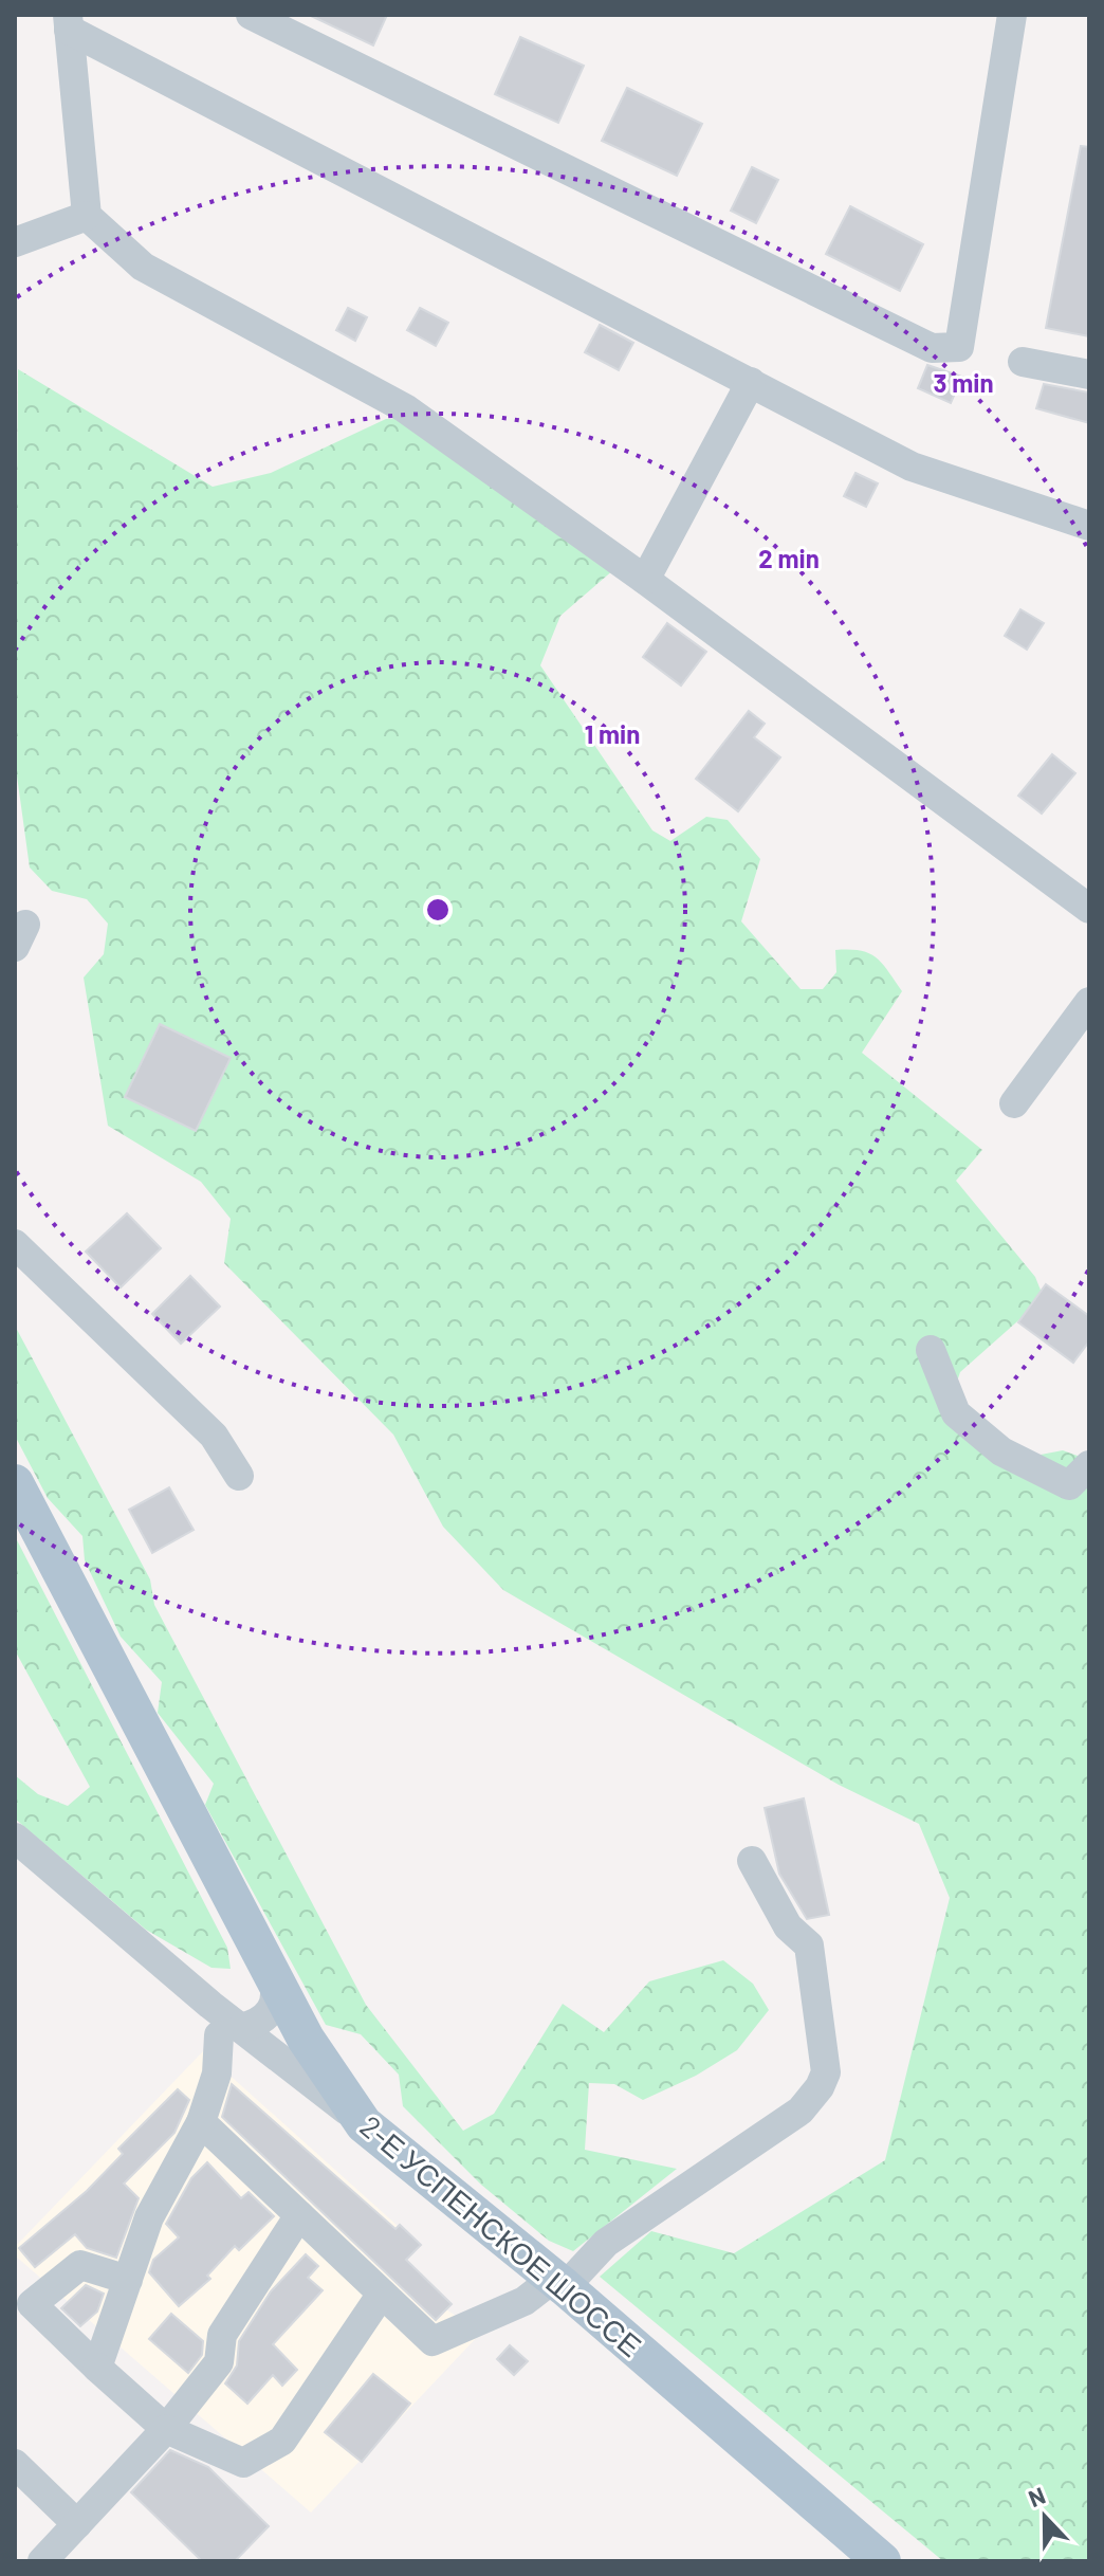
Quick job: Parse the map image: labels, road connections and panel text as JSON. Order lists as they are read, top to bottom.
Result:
{
  "streets": {
    "main road": ["2-Е УСПЕНСКОЕ ШОССЕ"]
  },
  "north": "top",
  "rings": ["3 min", "2 min", "1 min"]
}
